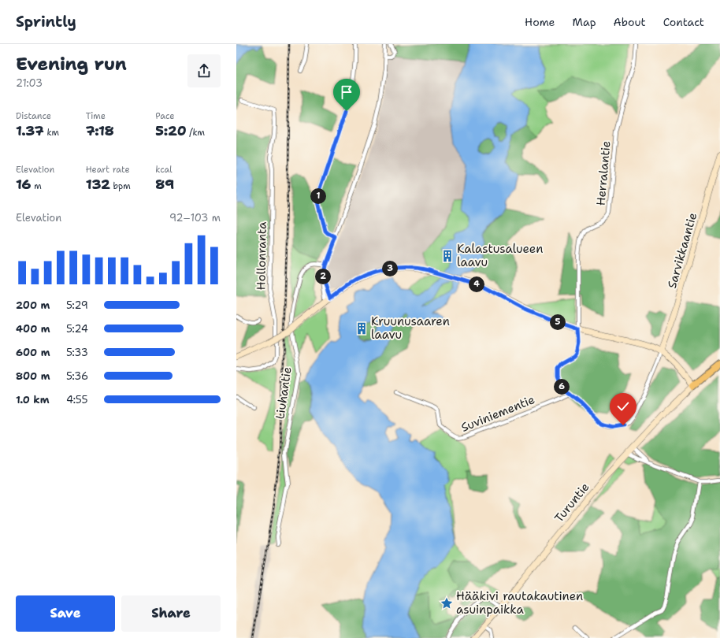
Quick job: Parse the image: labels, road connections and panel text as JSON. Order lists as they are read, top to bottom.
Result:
{
  "streets": {
    "main road": ["Sarvikkaantie", "Turuntie"],
    "street": [
      "Herralantie",
      "Hollonranta",
      "Liuhantie",
      "Suviniementie"
    ]
  },
  "crossings": [
    ["Herralantie", "Suviniementie"]
  ],
  "places": {
    "building": ["Kalastusalueen laavu", "Kruunusaaren laavu"],
    "place": ["Hääkivi rautakautinen asuinpaikka"]
  },
  "page": {
    "header": "Sprintly",
    "nav": [
      "Home",
      "Map",
      "About",
      "Contact"
    ],
    "heading": ["Evening run", "21:03"],
    "stats": [
      ["Distance", "1.37 km"],
      ["Time", "7:18"],
      ["Pace", "5:20 /km"],
      ["Elevation", "16 m"],
      ["Heart rate", "132 bpm"],
      ["kcal", "89"]
    ],
    "pins": [
      "1",
      "3",
      "2",
      "4",
      "5",
      "6"
    ],
    "chart": ["Elevation", "92–103 m"],
    "list": [
      {
        "name": "200 m",
        "note": "5:29"
      },
      {
        "name": "400 m",
        "note": "5:24"
      },
      {
        "name": "600 m",
        "note": "5:33"
      },
      {
        "name": "800 m",
        "note": "5:36"
      },
      {
        "name": "1.0 km",
        "note": "4:55"
      }
    ],
    "buttons": ["Save", "Share"]
  }
}
